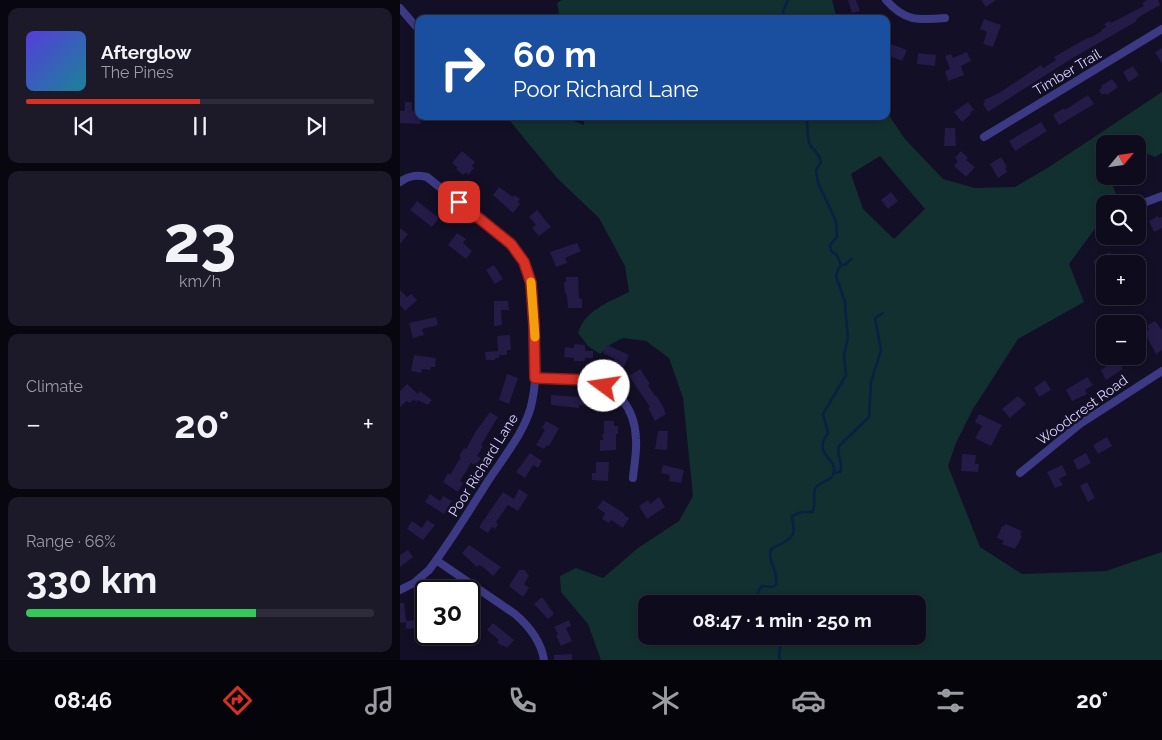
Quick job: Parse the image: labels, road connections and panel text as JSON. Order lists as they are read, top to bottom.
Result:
{
  "streets": {
    "street": ["Timber Trail", "Woodcrest Road", "Poor Richard Lane"]
  },
  "north": "top right",
  "page": {
    "turn": ["60 m", "Poor Richard Lane"],
    "song": ["Afterglow", "The Pines"],
    "map_buttons": ["+", "−"],
    "tile": [
      ["23", "km/h"],
      "Climate",
      ["Range · 66%", "330 km"]
    ],
    "heat": ["−", "20°", "+"],
    "limit": "30",
    "trip": "08:47 · 1 min · 250 m",
    "tabs": ["08:46", "20°"]
  }
}
